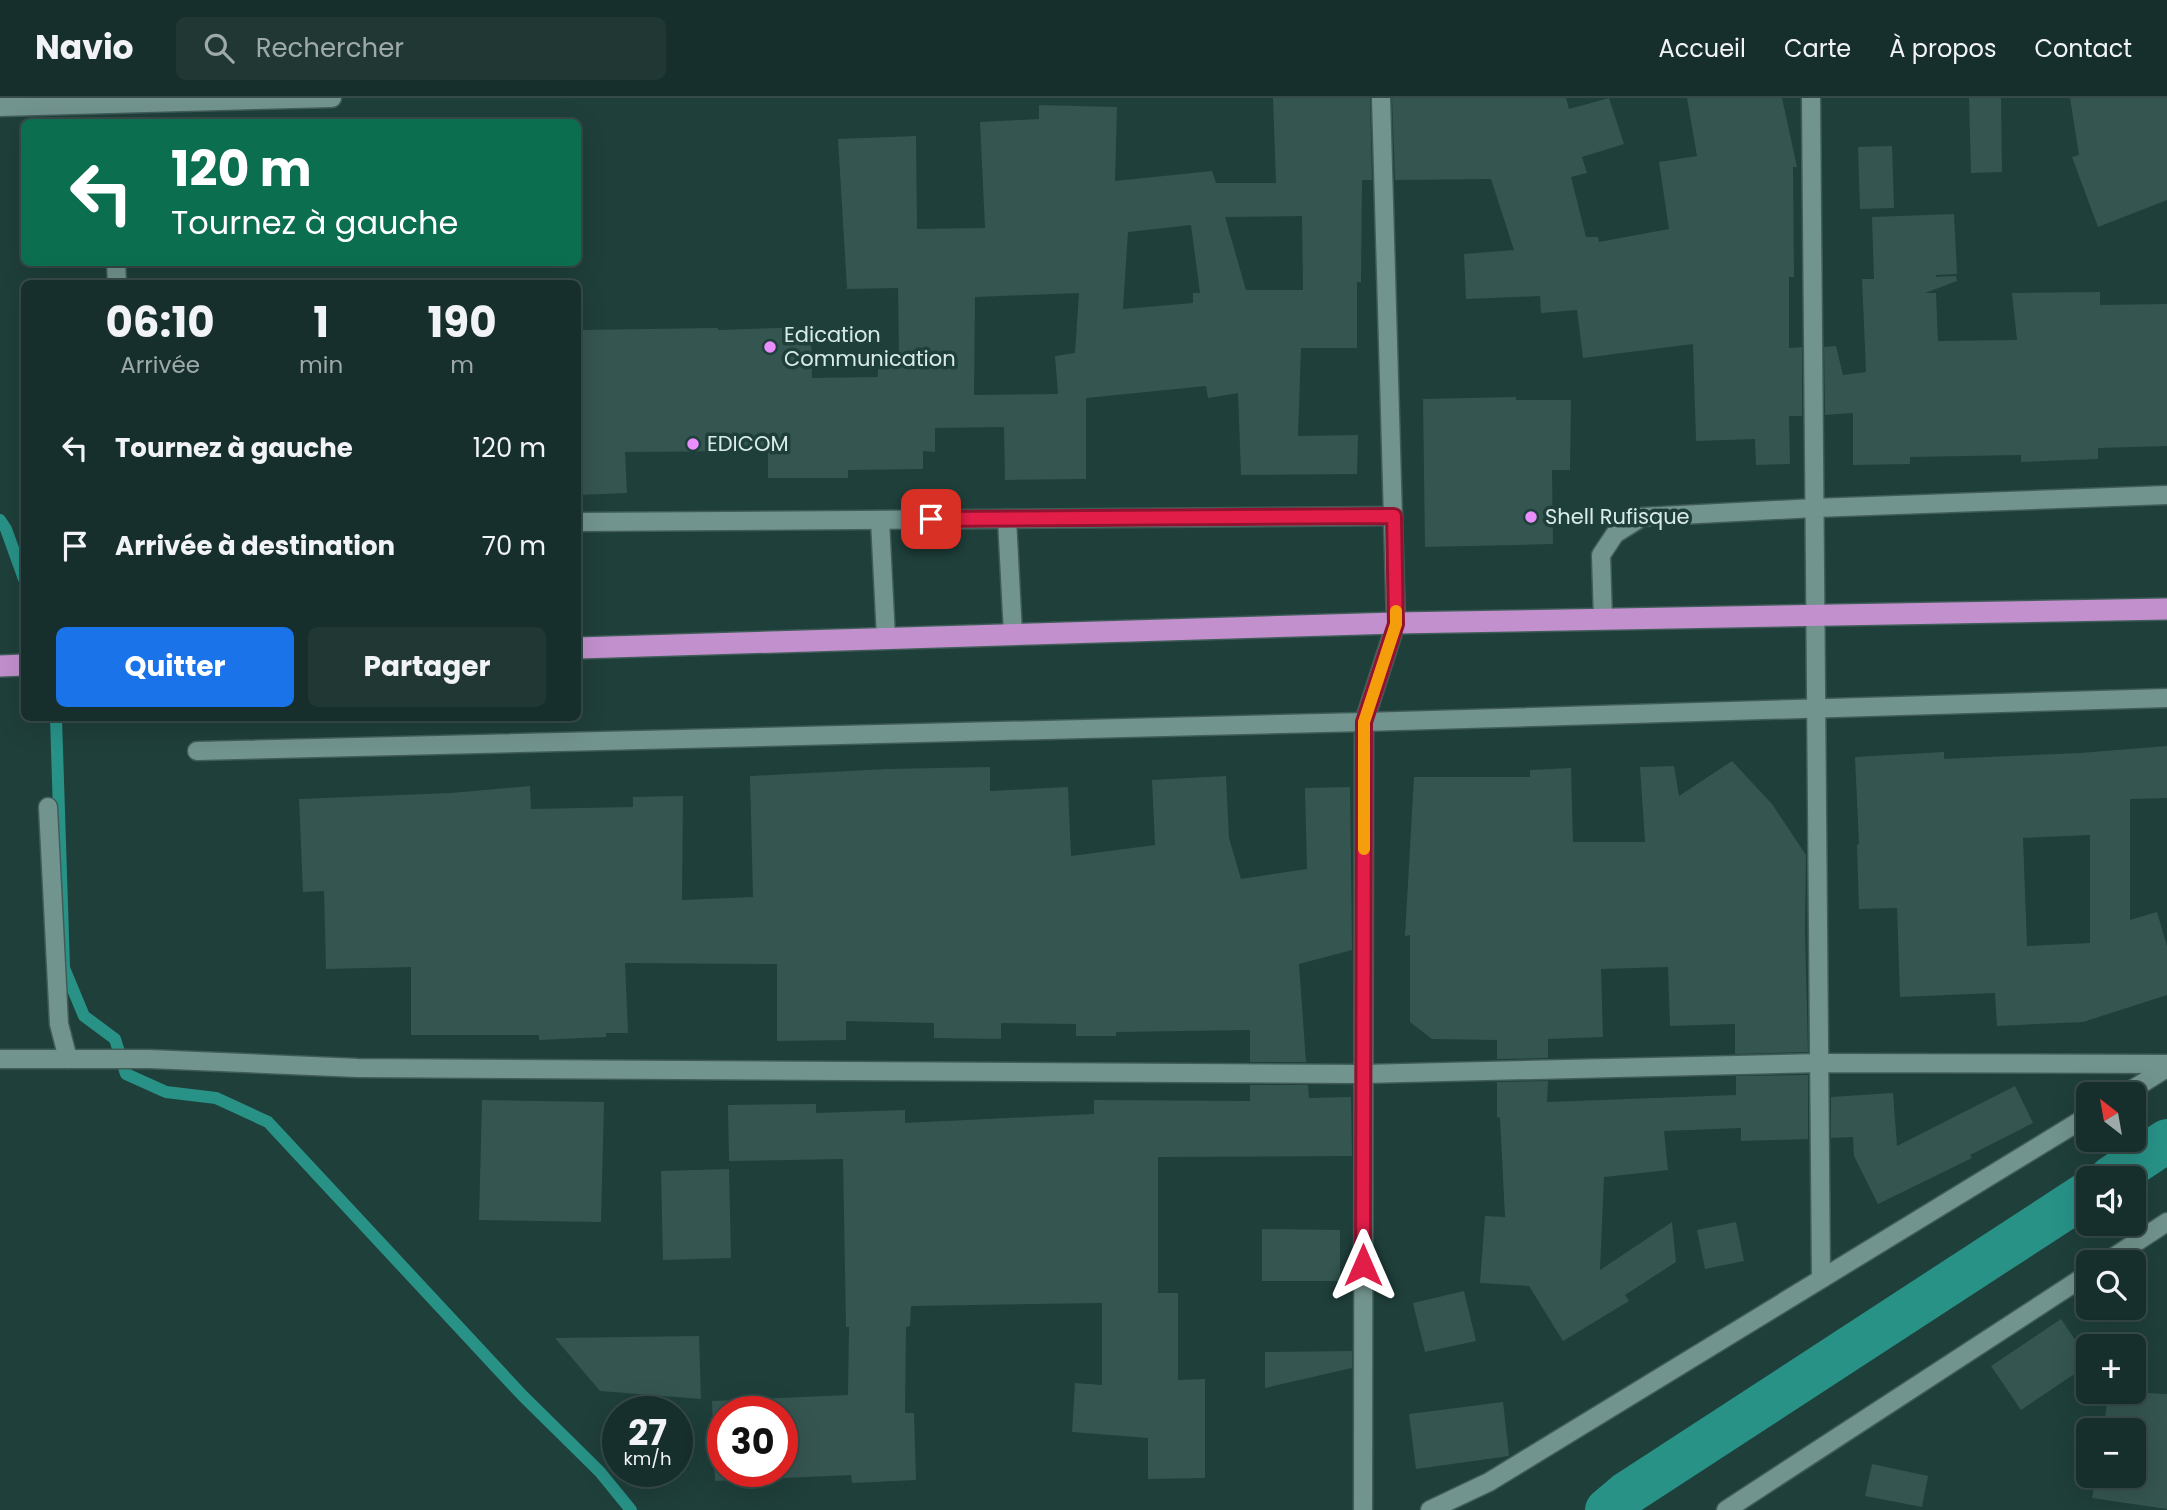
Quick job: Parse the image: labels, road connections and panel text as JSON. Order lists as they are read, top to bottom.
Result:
{
  "places": ["Edication Communication", "EDICOM", "Shell Rufisque"],
  "north": "top left",
  "page": {
    "header": "Navio",
    "search": "Rechercher",
    "nav": [
      "Accueil",
      "Carte",
      "À propos",
      "Contact"
    ],
    "turn": ["120 m", "Tournez à gauche"],
    "eta": [
      "06:10",
      "Arrivée",
      "1",
      "min",
      "190",
      "m"
    ],
    "list": [
      {
        "name": "Tournez à gauche",
        "value": "120 m"
      },
      {
        "name": "Arrivée à destination",
        "value": "70 m"
      }
    ],
    "buttons": ["Quitter", "Partager"],
    "map_buttons": ["+", "−"],
    "speed": "27 km/h",
    "limit": "30"
  }
}
